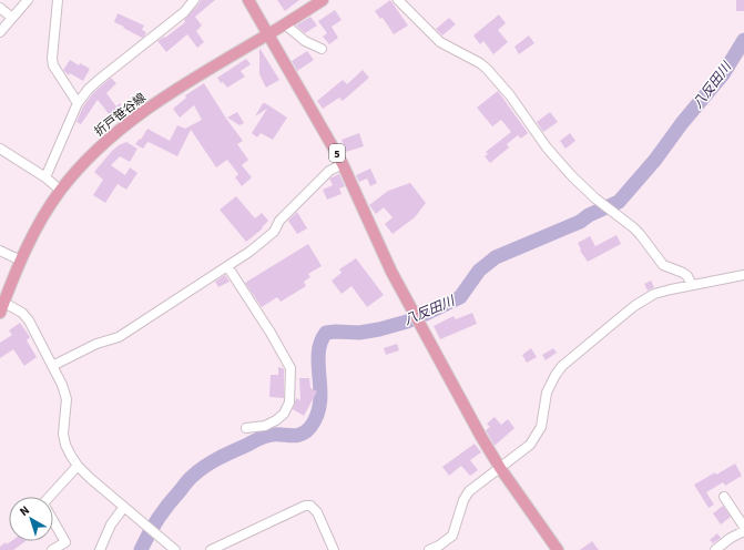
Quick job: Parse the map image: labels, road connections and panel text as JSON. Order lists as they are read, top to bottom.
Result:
{
  "streets": {
    "main road": ["折戸笹谷線", "5"]
  },
  "crossings": [
    ["折戸笹谷線", "5"]
  ],
  "water": ["八反田川"],
  "north": "top left"
}
